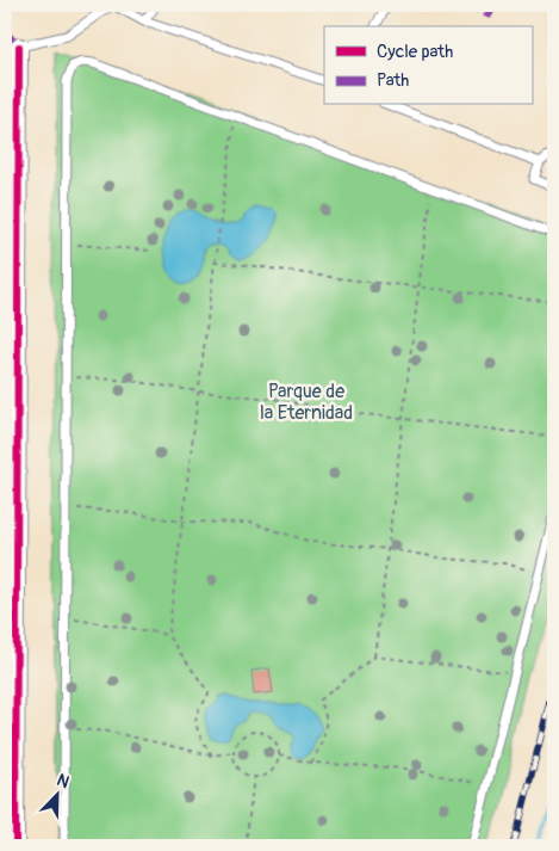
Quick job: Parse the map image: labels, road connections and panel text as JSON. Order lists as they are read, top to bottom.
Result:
{
  "parks": ["Parque de la Eternidad"],
  "legend": ["Cycle path", "Path"],
  "north": "top right"
}
